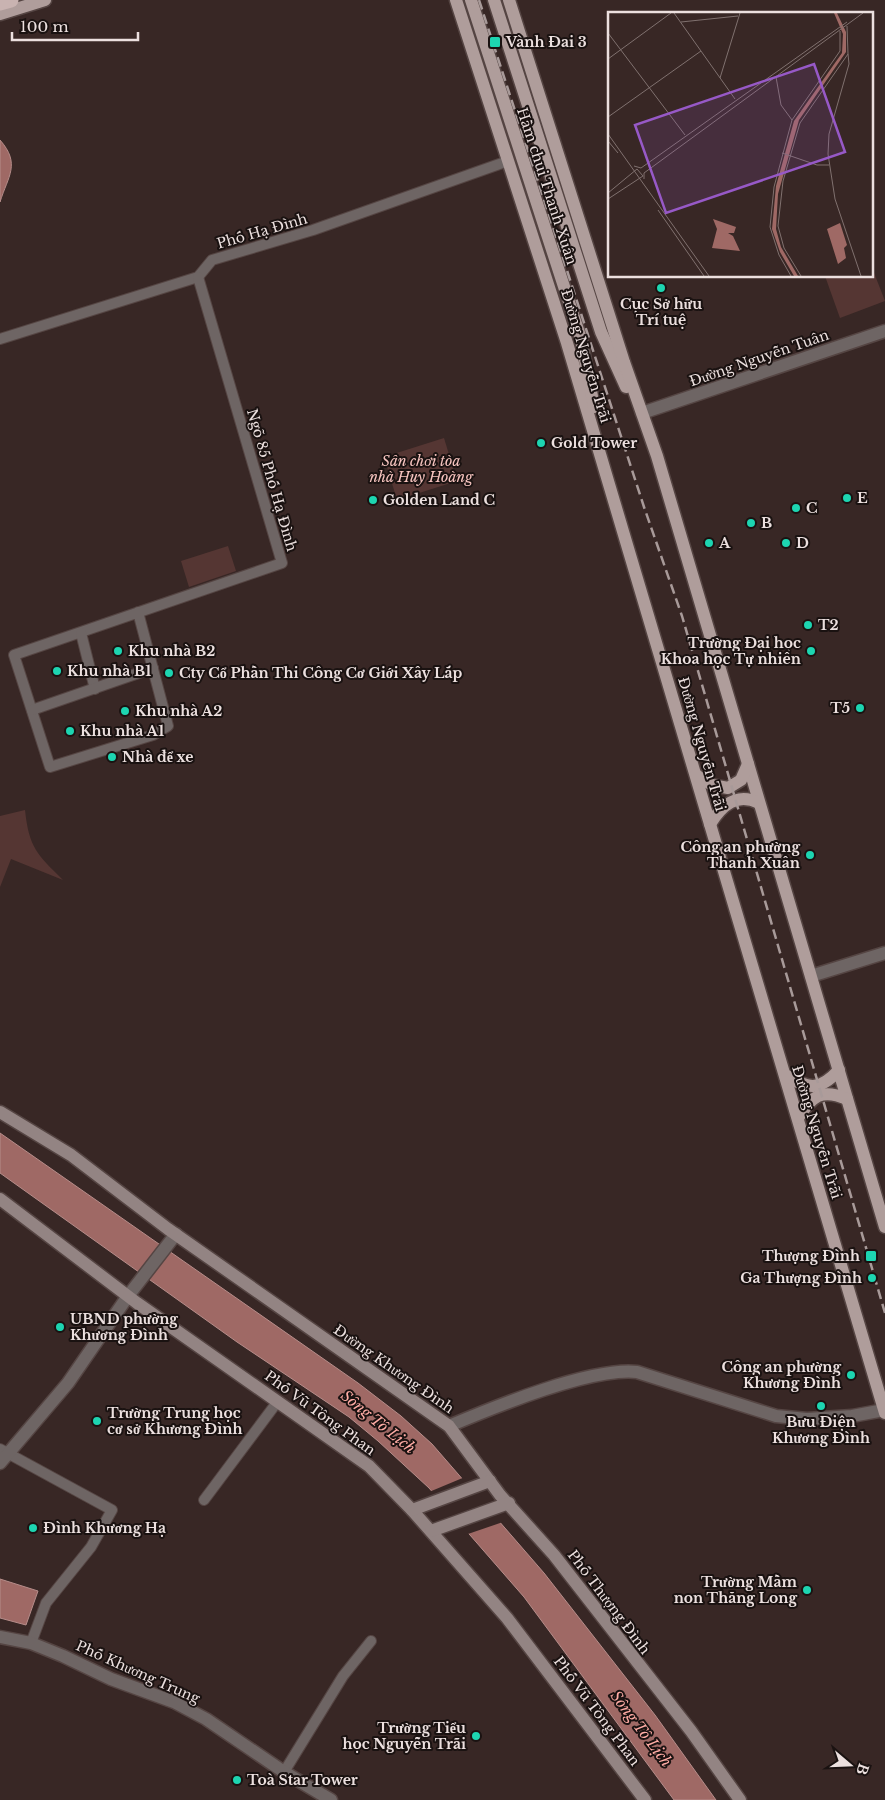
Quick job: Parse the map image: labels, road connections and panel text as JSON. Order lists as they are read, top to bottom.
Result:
{
  "streets": {
    "main road": [
      "Hầm chui Thanh Xuân",
      "Đường Nguyễn Trãi",
      "Đường Khương Đình",
      "Phố Vũ Tông Phan",
      "Phố Thượng Đình"
    ],
    "street": [
      "Phố Hạ Đình",
      "Đường Nguyễn Tuân",
      "Ngõ 85 Phố Hạ Đình",
      "Phố Khương Trung"
    ]
  },
  "crossings": [
    ["Hầm chui Thanh Xuân", "Đường Nguyễn Trãi"],
    ["Phố Hạ Đình", "Đường Nguyễn Trãi"],
    ["Phố Hạ Đình", "Ngõ 85 Phố Hạ Đình"],
    ["Đường Nguyễn Trãi", "Đường Khương Đình"],
    ["Đường Khương Đình", "Phố Thượng Đình"]
  ],
  "water": ["Sông Tô Lịch"],
  "parks": ["Sân chơi tòa nhà Huy Hoàng"],
  "places": {
    "transit": ["Vành Đai 3", "Thượng Đình"],
    "other": [
      "Cục Sở hữu Trí tuệ",
      "Gold Tower",
      "E",
      "Golden Land C",
      "C",
      "B",
      "A",
      "D",
      "T2",
      "Khu nhà B2",
      "Trường Đại học Khoa học Tự nhiên",
      "Khu nhà B1",
      "Cty Cổ Phần Thi Công Cơ Giới Xây Lắp",
      "T5",
      "Khu nhà A2",
      "Khu nhà A1",
      "Nhà để xe",
      "Công an phường Thanh Xuân",
      "Ga Thượng Đình",
      "UBND phường Khương Đình",
      "Công an phường Khương Đình",
      "Bưu Điện Khương Đình",
      "Trường Trung học cơ sở Khương Đình",
      "Đình Khương Hạ",
      "Trường Mầm non Thăng Long",
      "Trường Tiểu học Nguyễn Trãi",
      "Toà Star Tower"
    ]
  },
  "scale_bar": "100 m",
  "north": "right"
}
